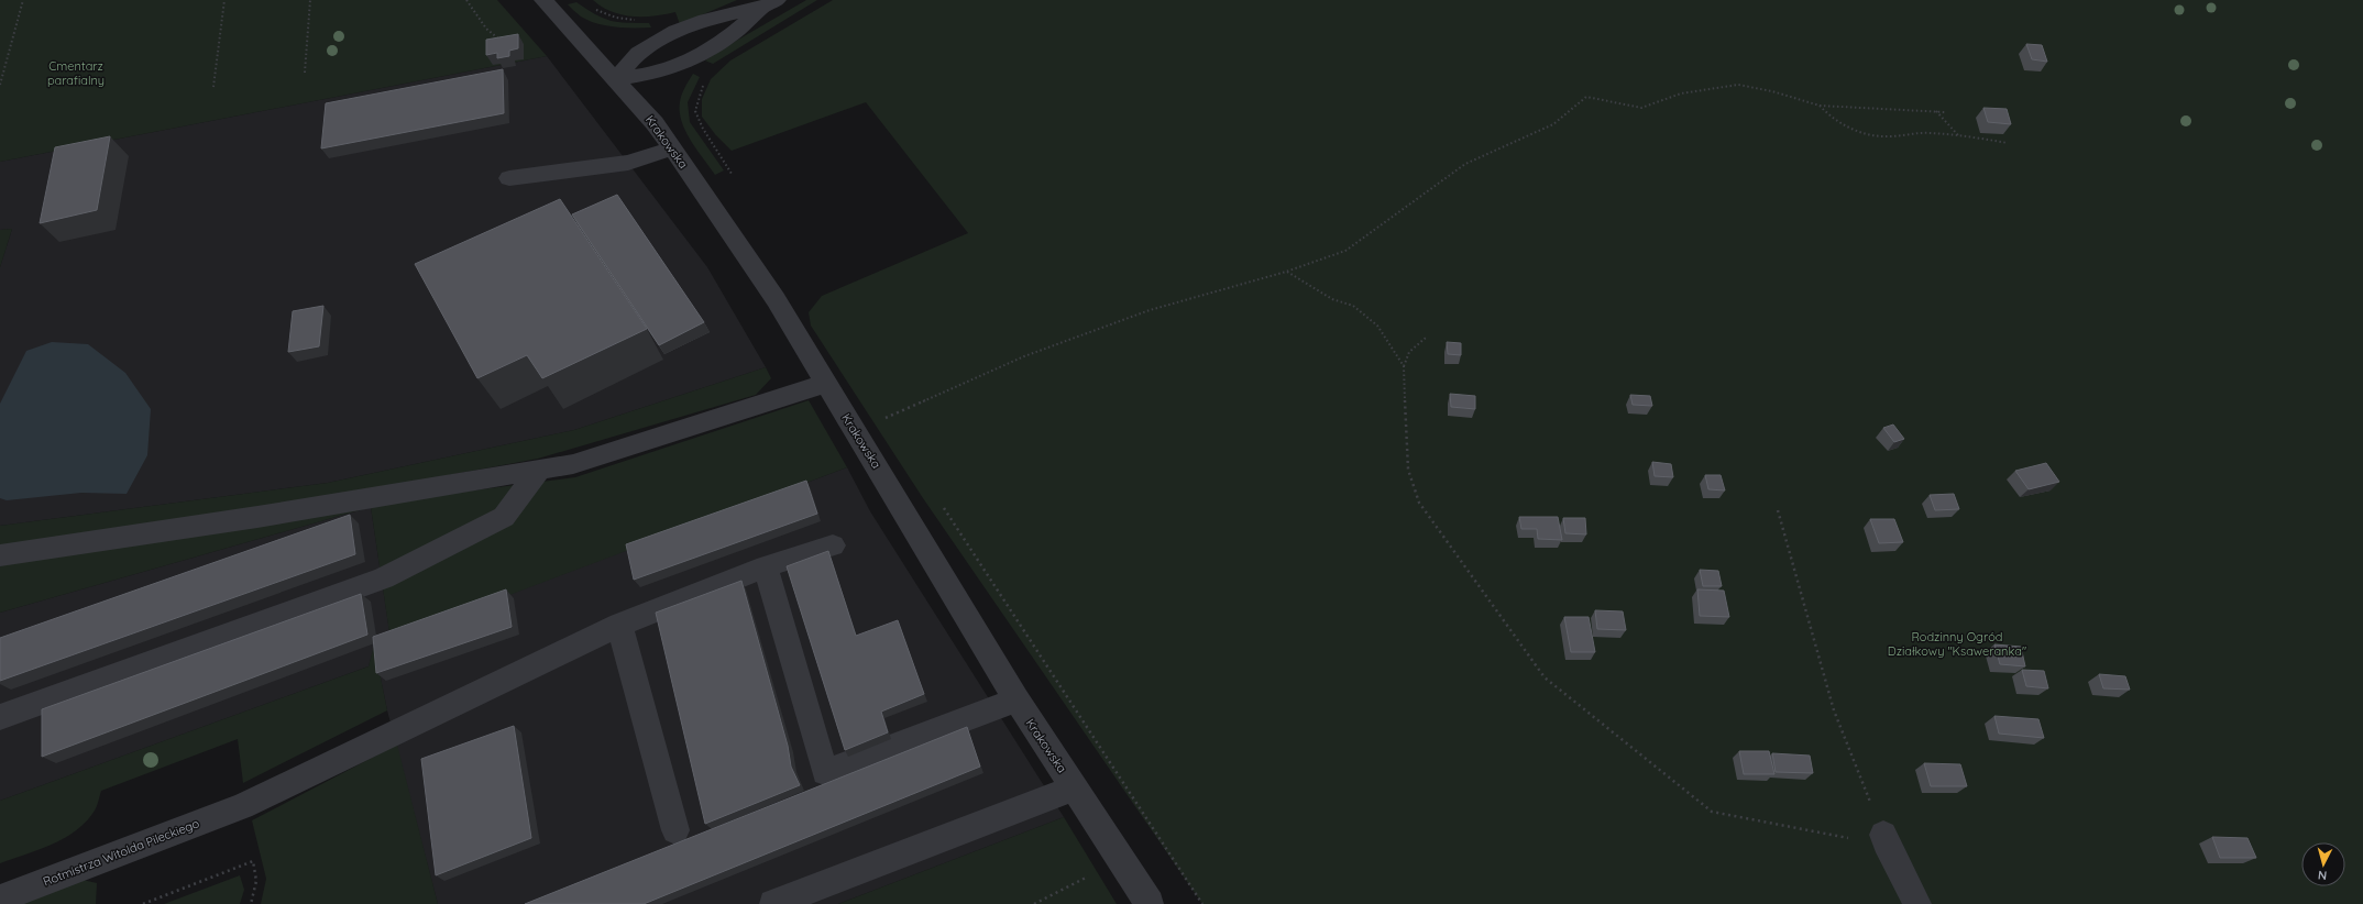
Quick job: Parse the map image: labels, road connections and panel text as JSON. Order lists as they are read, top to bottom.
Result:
{
  "streets": {
    "street": ["Krakowska", "Rotmistrza Witolda Pileckiego"]
  },
  "parks": ["Cmentarz parafialny", "Rodzinny Ogród Działkowy \"Ksaweranka\""],
  "north": "bottom"
}
